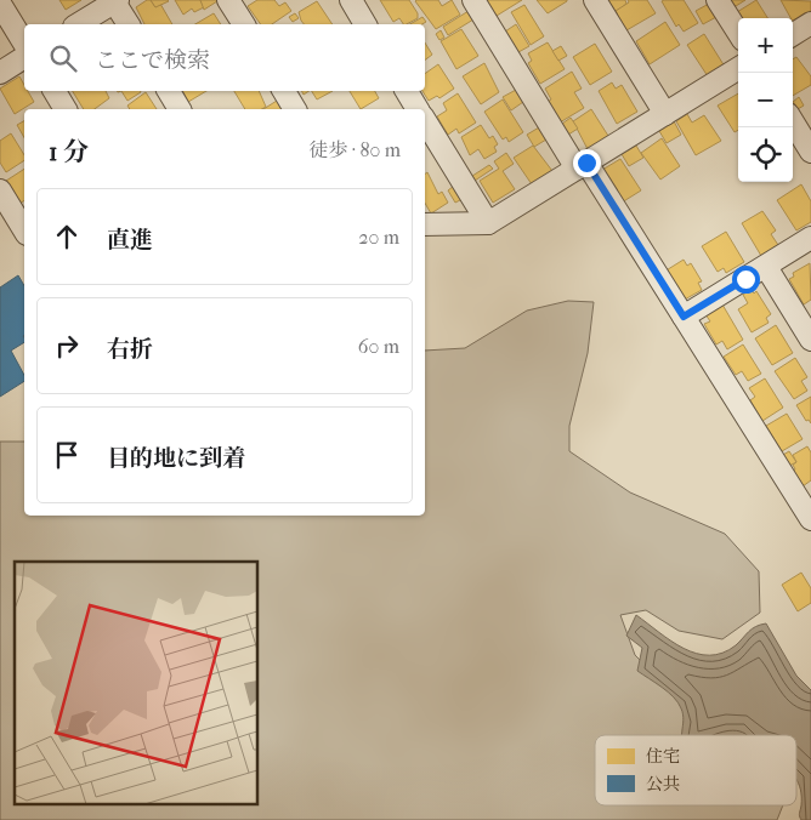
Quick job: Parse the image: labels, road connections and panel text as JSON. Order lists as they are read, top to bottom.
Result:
{
  "legend": ["住宅", "公共"],
  "page": {
    "map_buttons": ["+", "−"],
    "search": "ここで検索",
    "heading": ["1 分", "徒歩 · 80 m"],
    "list": [
      ["直進", "20 m"],
      ["右折", "60 m"],
      "目的地に到着"
    ]
  }
}
